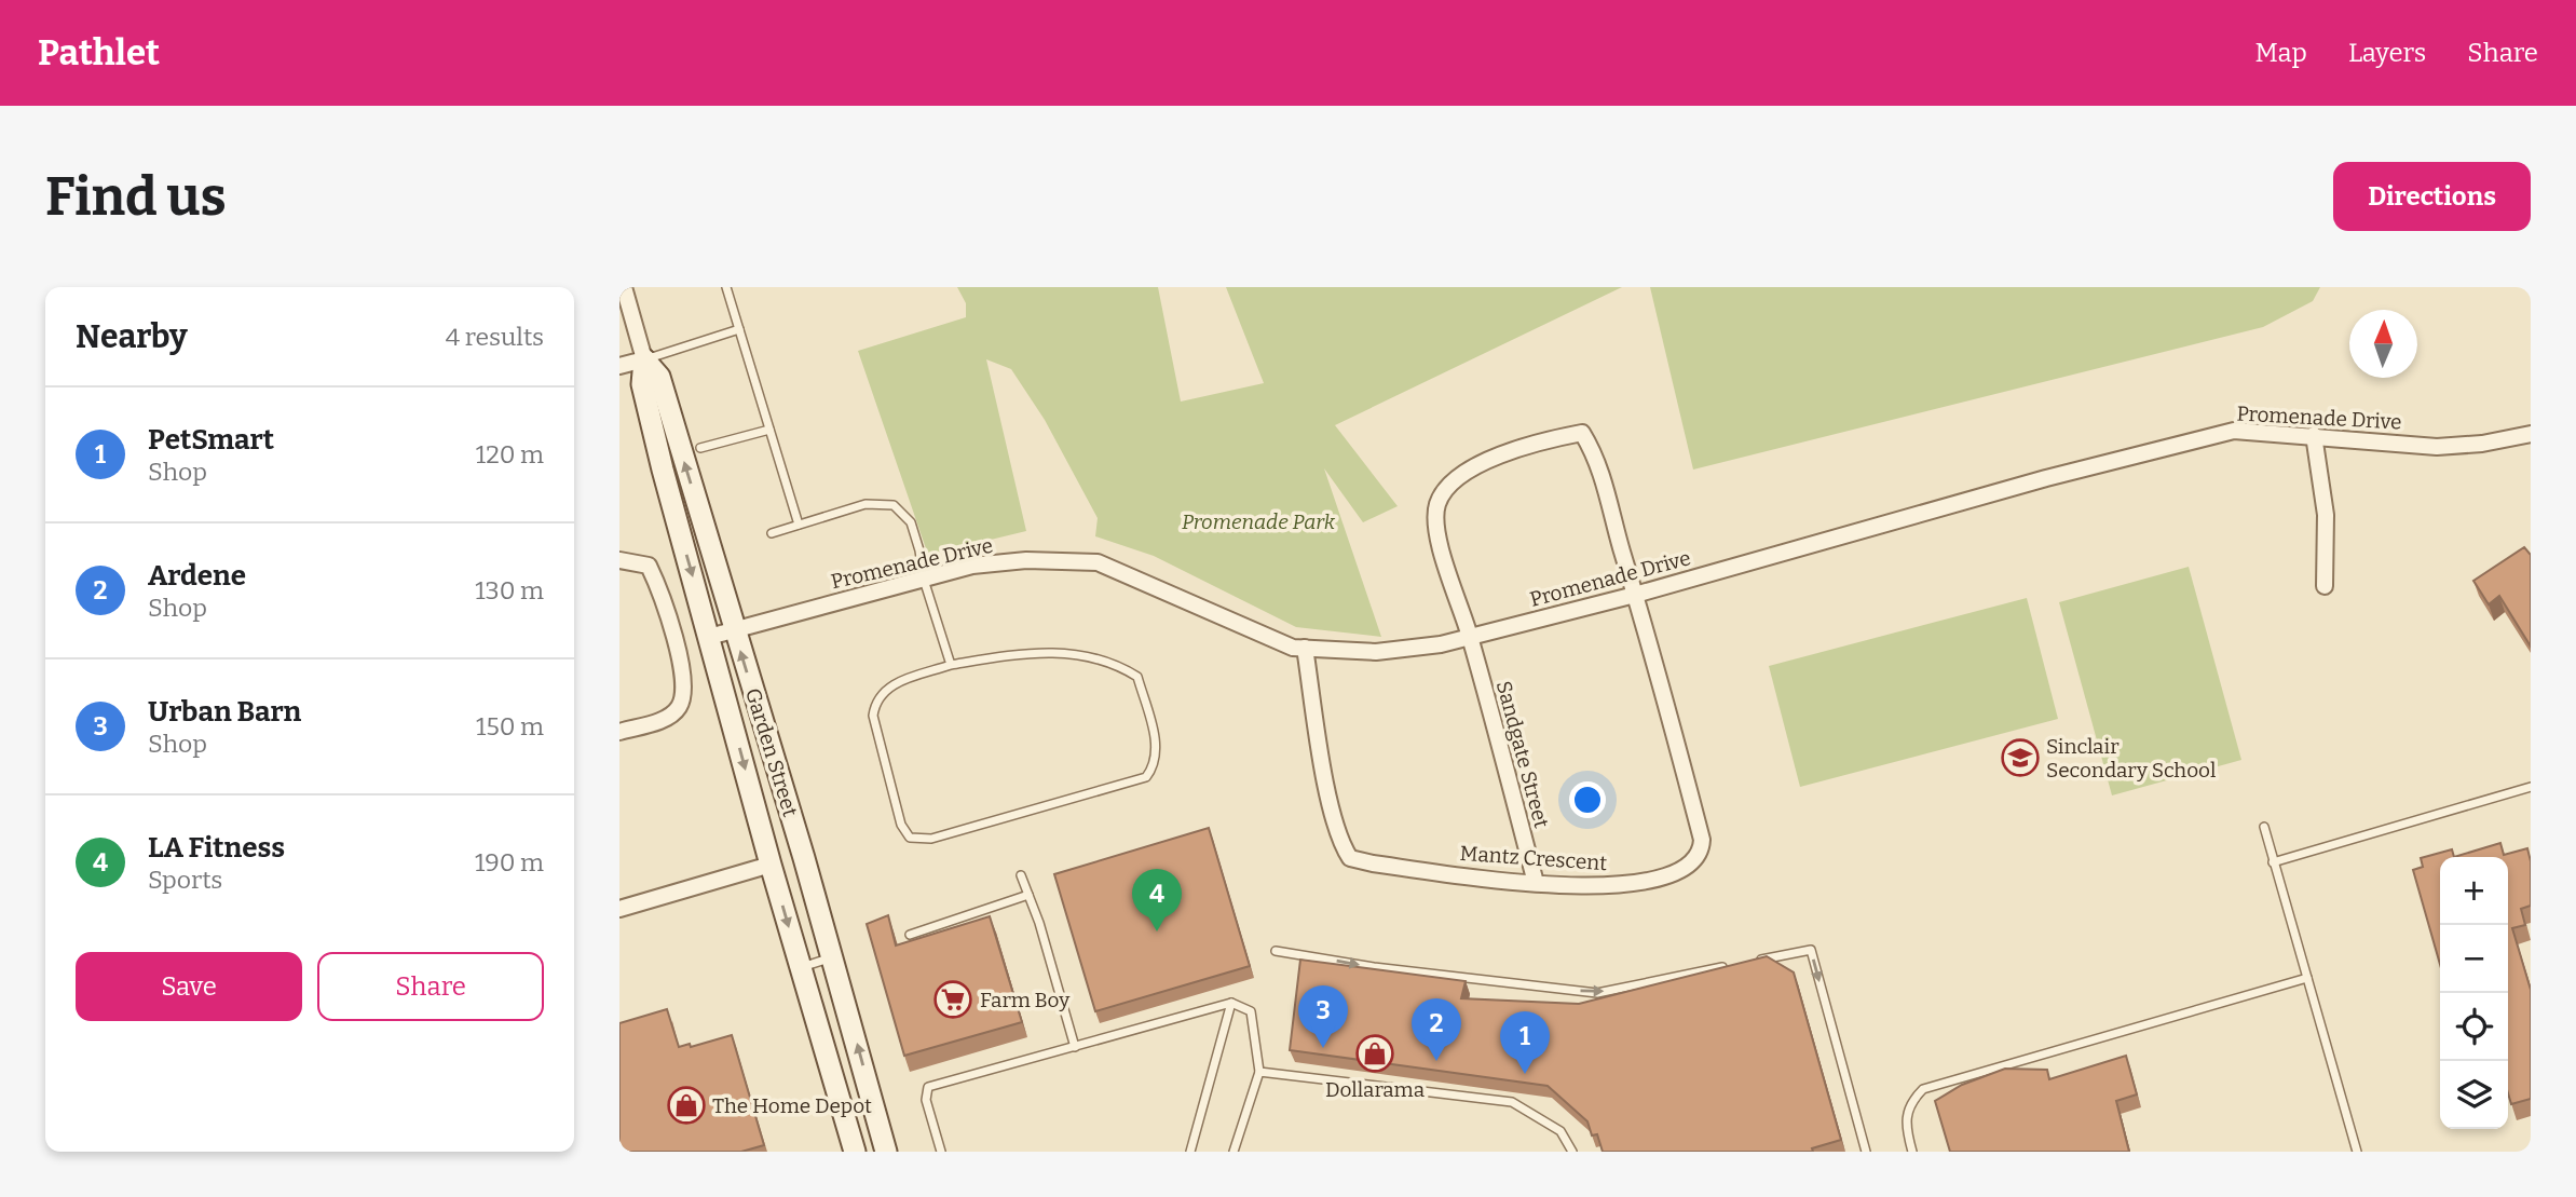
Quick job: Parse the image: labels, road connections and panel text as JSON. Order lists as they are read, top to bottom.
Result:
{
  "streets": {
    "street": [
      "Promenade Drive",
      "Garden Street",
      "Sandgate Street",
      "Mantz Crescent"
    ]
  },
  "crossings": [
    ["Promenade Drive", "Garden Street"],
    ["Promenade Drive", "Sandgate Street"],
    ["Promenade Drive", "Mantz Crescent"],
    ["Sandgate Street", "Mantz Crescent"]
  ],
  "parks": ["Promenade Park"],
  "places": {
    "school or university": ["Sinclair Secondary School"],
    "supermarket": ["Farm Boy"],
    "shop": ["Dollarama", "The Home Depot"]
  },
  "north": "top",
  "page": {
    "header": "Pathlet",
    "nav": ["Map", "Layers", "Share"],
    "buttons": [
      "Directions",
      ["Save", "Share"]
    ],
    "title": "Find us",
    "heading": ["Nearby", "4 results"],
    "list": [
      {
        "mark": "1",
        "name": "PetSmart",
        "note": "Shop",
        "value": "120 m"
      },
      {
        "mark": "2",
        "name": "Ardene",
        "note": "Shop",
        "value": "130 m"
      },
      {
        "mark": "3",
        "name": "Urban Barn",
        "note": "Shop",
        "value": "150 m"
      },
      {
        "mark": "4",
        "name": "LA Fitness",
        "note": "Sports",
        "value": "190 m"
      }
    ],
    "map_buttons": ["+", "−"],
    "pins": [
      "4",
      "3",
      "2",
      "1"
    ]
  }
}
